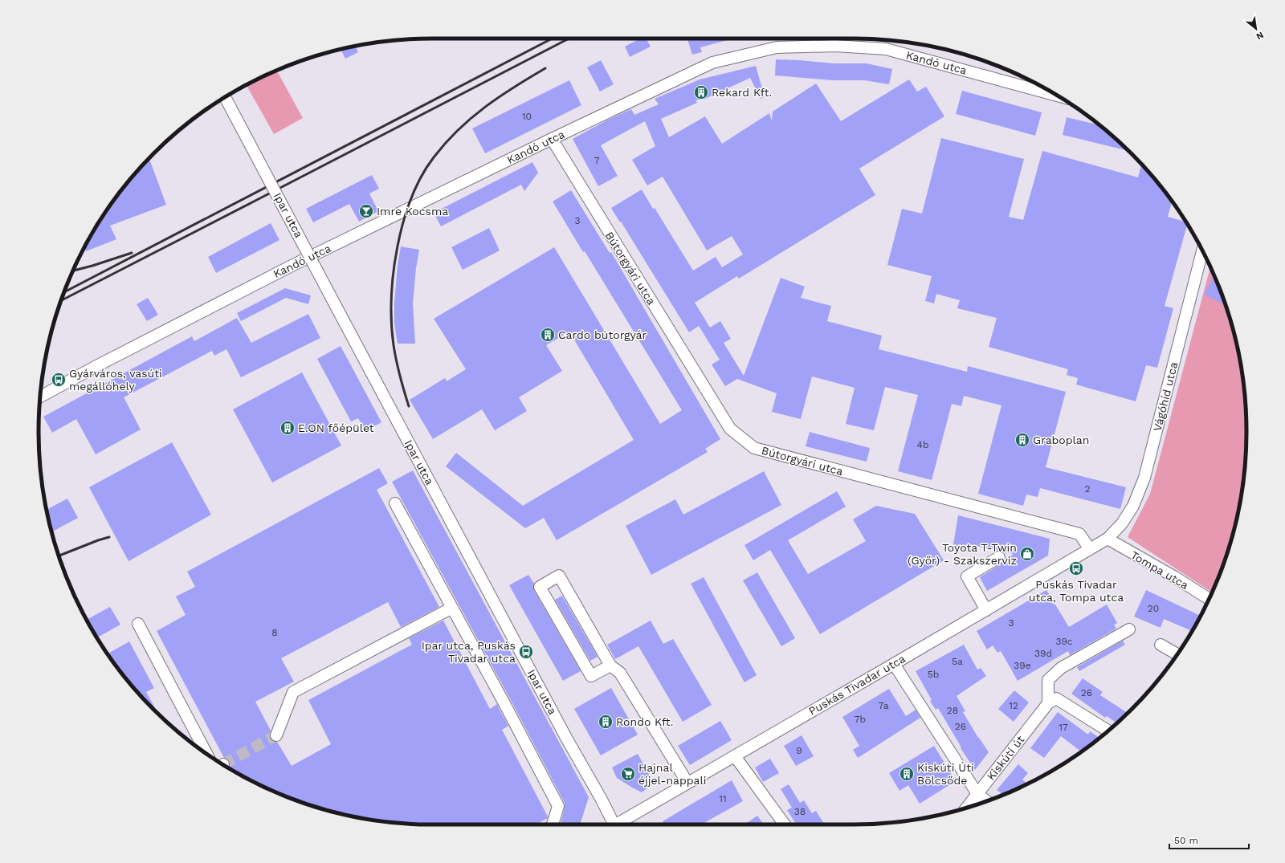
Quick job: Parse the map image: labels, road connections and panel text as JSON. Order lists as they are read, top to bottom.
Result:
{
  "streets": {
    "street": [
      "Kandó utca",
      "Ipar utca",
      "Bútorgyári utca",
      "Vágóhíd utca",
      "Tompa utca",
      "Puskás Tivadar utca",
      "Kiskúti út"
    ]
  },
  "crossings": [
    ["Kandó utca", "Bútorgyári utca"],
    ["Bútorgyári utca", "Puskás Tivadar utca"],
    ["Vágóhíd utca", "Tompa utca"],
    ["Vágóhíd utca", "Puskás Tivadar utca"],
    ["Tompa utca", "Puskás Tivadar utca"]
  ],
  "places": {
    "building": [
      "Rekard Kft.",
      "Cardo bútorgyár",
      "E.ON főépület",
      "Graboplan",
      "Rondo Kft.",
      "Kiskúti Úti Bölcsőde"
    ],
    "bar": ["Imre Kocsma"],
    "bus stop": ["Gyárváros, vasúti megállóhely", "Puskás Tivadar utca, Tompa utca", "Ipar utca, Puskás Tivadar utca"],
    "shop": ["Toyota T-Twin (Győr) - Szakszerviz"],
    "supermarket": ["Hajnal éjjel-nappali"]
  },
  "house_numbers": [
    "10",
    "7",
    "3",
    "4b",
    "2",
    "20",
    "3",
    "8",
    "39c",
    "39d",
    "5a",
    "39e",
    "5b",
    "26",
    "7a",
    "12",
    "28",
    "7b",
    "26",
    "17",
    "9",
    "11",
    "38"
  ],
  "scale_bar": "50 m",
  "north": "bottom right"
}
